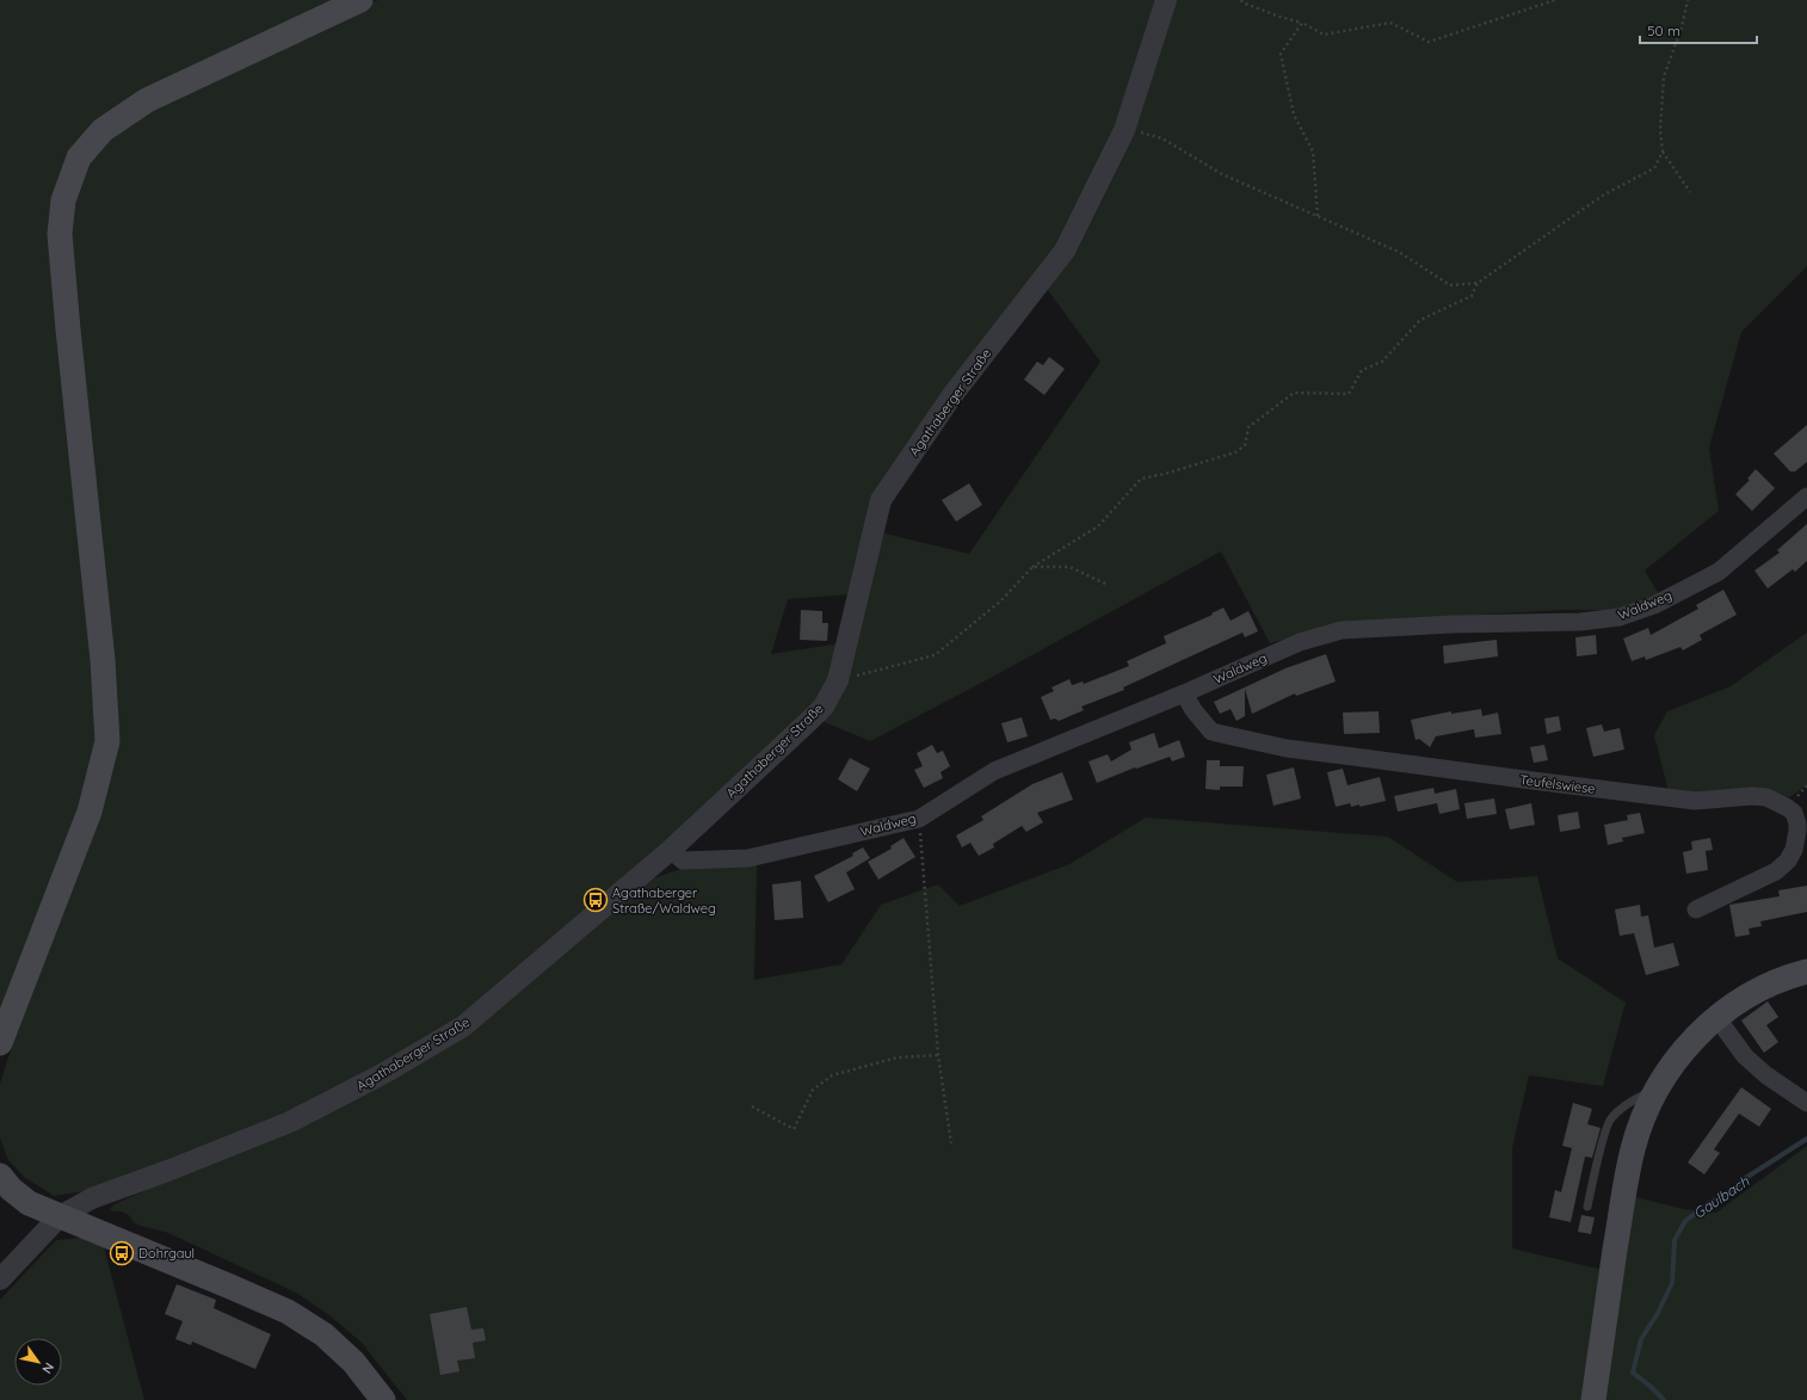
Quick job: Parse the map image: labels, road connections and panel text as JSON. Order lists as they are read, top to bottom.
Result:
{
  "streets": {
    "street": ["Agathaberger Straße", "Waldweg", "Teufelswiese"]
  },
  "crossings": [
    ["Agathaberger Straße", "Waldweg"],
    ["Waldweg", "Teufelswiese"]
  ],
  "water": ["Gaulbach"],
  "places": {
    "bus stop": ["Agathaberger Straße/Waldweg", "Dohrgaul"]
  },
  "scale_bar": "50 m",
  "north": "bottom right"
}
